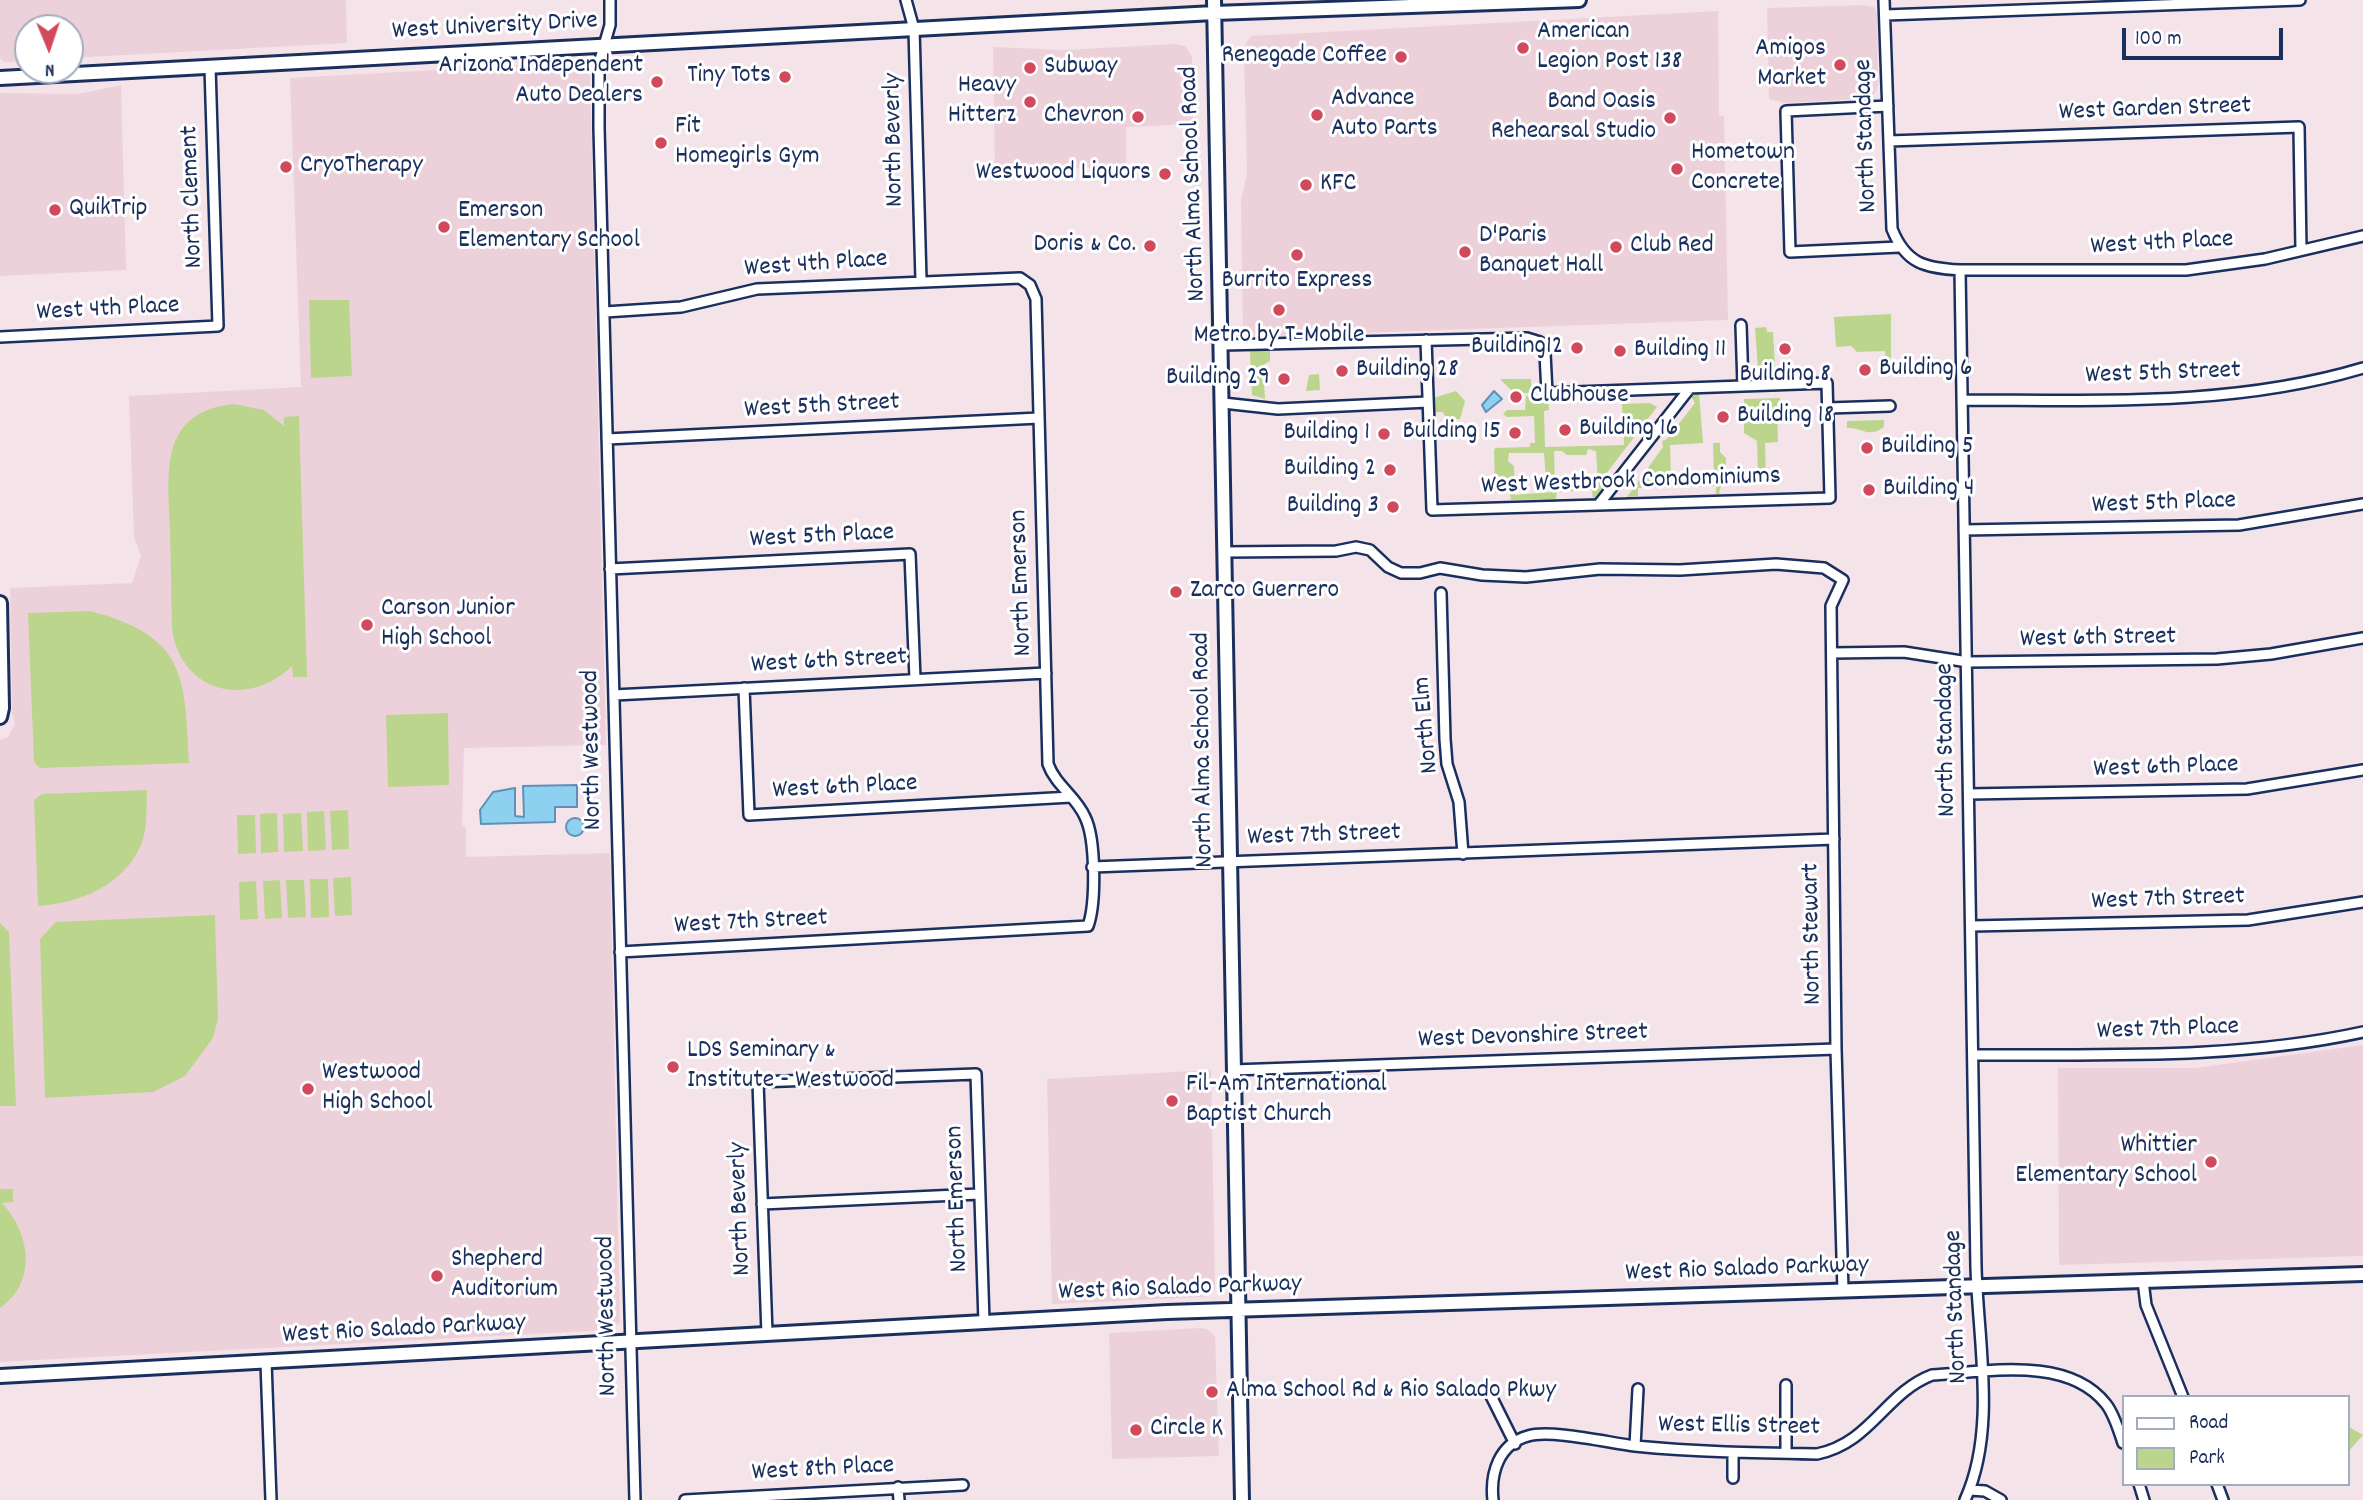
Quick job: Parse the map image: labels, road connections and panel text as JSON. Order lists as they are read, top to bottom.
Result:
{
  "streets": {
    "main road": ["West University Drive", "North Alma School Road", "West Rio Salado Parkway"],
    "street": [
      "West Garden Street",
      "North Standage",
      "North Beverly",
      "North Clement",
      "West 4th Place",
      "West 5th Street",
      "West Westbrook Condominiums",
      "West 5th Place",
      "North Emerson",
      "West 6th Street",
      "North Elm",
      "North Westwood",
      "West 6th Place",
      "West 7th Street",
      "North Stewart",
      "West 7th Place",
      "West Devonshire Street",
      "West Ellis Street",
      "West 8th Place"
    ]
  },
  "crossings": [
    ["West University Drive", "North Beverly"],
    ["West University Drive", "North Alma School Road"],
    ["West University Drive", "North Clement"],
    ["West University Drive", "North Westwood"],
    ["West Garden Street", "North Standage"],
    ["West Garden Street", "West 4th Place"],
    ["North Standage", "West 4th Place"],
    ["North Standage", "West 5th Street"],
    ["North Standage", "West 5th Place"],
    ["North Standage", "West 6th Street"],
    ["North Standage", "West 6th Place"],
    ["North Standage", "West 7th Street"],
    ["North Standage", "West 7th Place"],
    ["North Standage", "West Rio Salado Parkway"],
    ["North Standage", "West Ellis Street"],
    ["North Beverly", "West 4th Place"],
    ["North Beverly", "North Emerson"],
    ["North Beverly", "West Rio Salado Parkway"],
    ["North Alma School Road", "West 7th Street"],
    ["North Alma School Road", "North Stewart"],
    ["North Alma School Road", "West Devonshire Street"],
    ["North Alma School Road", "West Rio Salado Parkway"],
    ["North Clement", "West 4th Place"],
    ["West 4th Place", "North Emerson"],
    ["West 4th Place", "North Westwood"],
    ["West 5th Street", "North Emerson"],
    ["West 5th Street", "North Westwood"],
    ["West 5th Place", "West 6th Street"],
    ["West 5th Place", "North Westwood"],
    ["North Emerson", "West 6th Street"],
    ["North Emerson", "West 6th Place"],
    ["North Emerson", "West 7th Street"],
    ["North Emerson", "West Rio Salado Parkway"],
    ["West 6th Street", "North Westwood"],
    ["West 6th Street", "West 6th Place"],
    ["West 6th Street", "North Stewart"],
    ["North Elm", "West 7th Street"],
    ["North Westwood", "West 7th Street"],
    ["North Westwood", "West Rio Salado Parkway"],
    ["West 7th Street", "North Stewart"],
    ["North Stewart", "West Devonshire Street"],
    ["North Stewart", "West Rio Salado Parkway"]
  ],
  "places": [
    "American Legion Post 138",
    "Renegade Coffee",
    "Amigos Market",
    "Subway",
    "Tiny Tots",
    "Arizona Independent Auto Dealers",
    "Heavy Hitterz",
    "Advance Auto Parts",
    "Chevron",
    "Band Oasis Rehearsal Studio",
    "Fit Homegirls Gym",
    "CryoTherapy",
    "Hometown Concrete",
    "Westwood Liquors",
    "KFC",
    "QuikTrip",
    "Emerson Elementary School",
    "Doris & Co.",
    "Club Red",
    "D'Paris Banquet Hall",
    "Burrito Express",
    "Metro by T-Mobile",
    "Building12",
    "Building 8",
    "Building 11",
    "Building 6",
    "Building 28",
    "Building 29",
    "Clubhouse",
    "Building 18",
    "Building 16",
    "Building 15",
    "Building 1",
    "Building 5",
    "Building 2",
    "Building 4",
    "Building 3",
    "Zarco Guerrero",
    "Carson Junior High School",
    "LDS Seminary & Institute - Westwood",
    "Westwood High School",
    "Fil-Am International Baptist Church",
    "Whittier Elementary School",
    "Shepherd Auditorium",
    "Alma School Rd & Rio Salado Pkwy",
    "Circle K"
  ],
  "legend": ["Road", "Park"],
  "scale_bar": "100 m",
  "north": "bottom"
}
